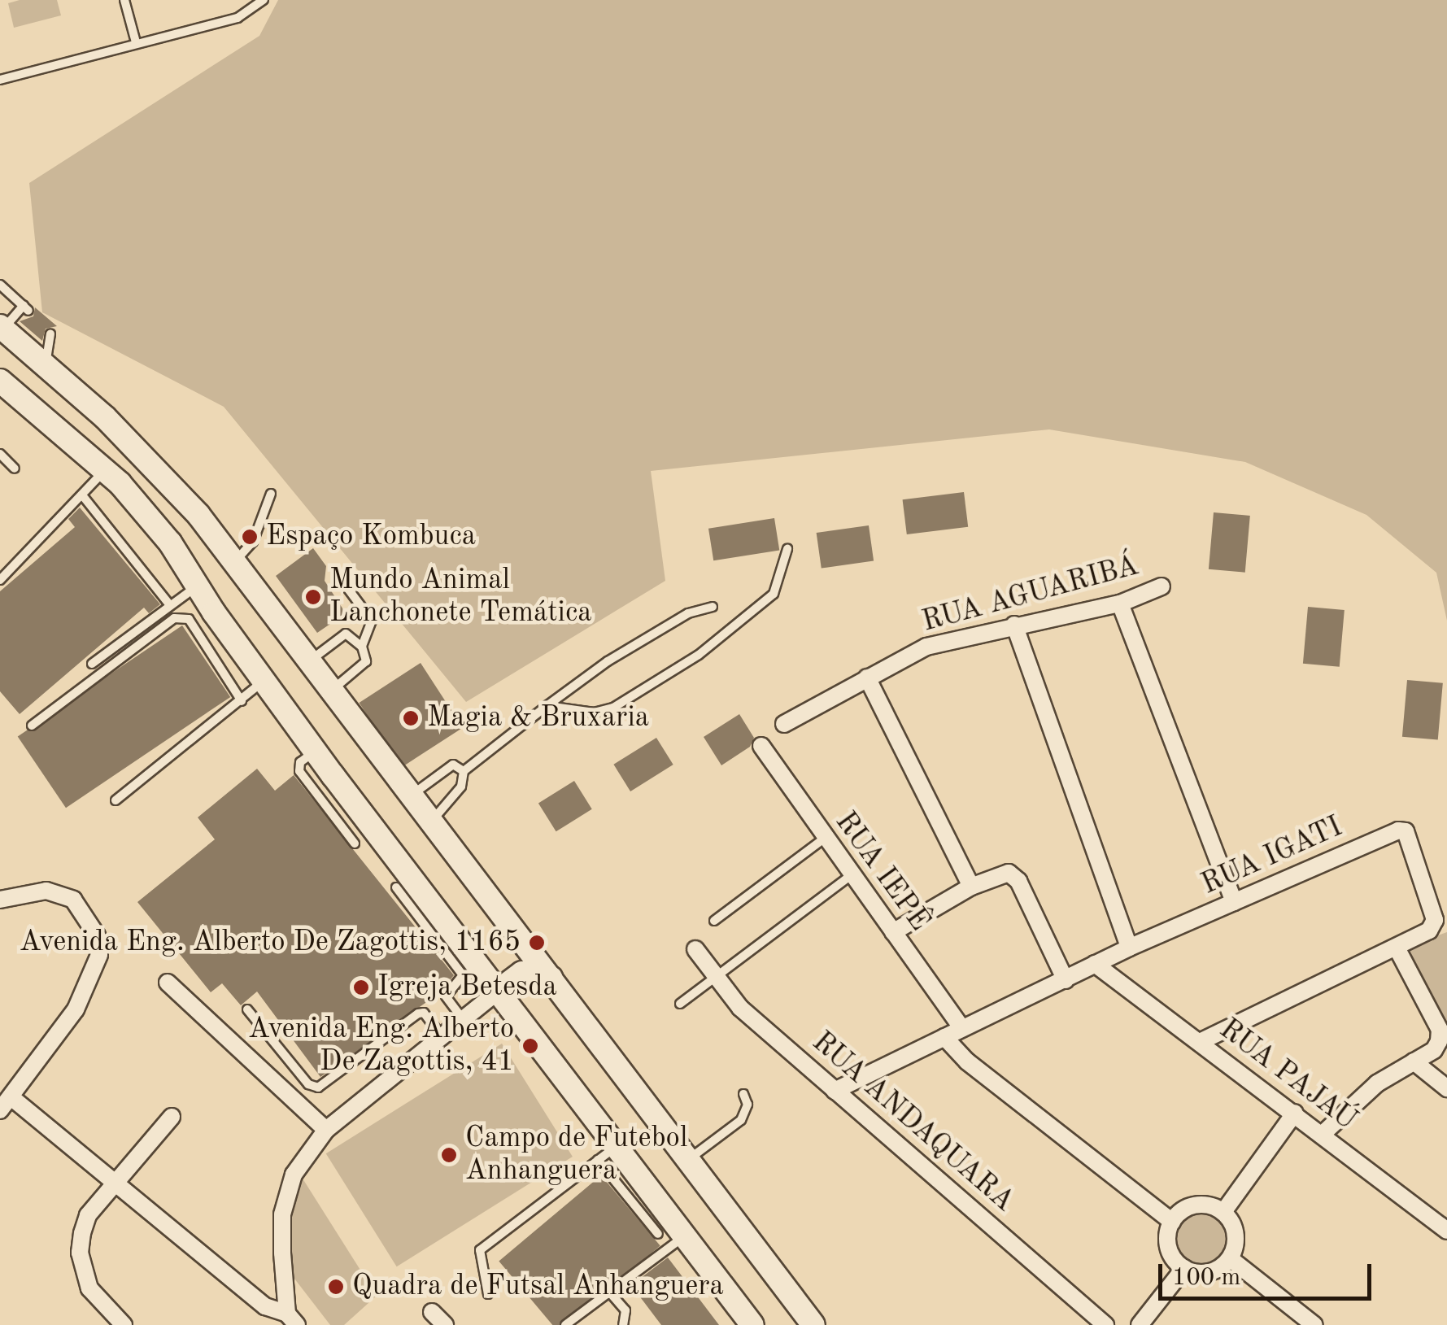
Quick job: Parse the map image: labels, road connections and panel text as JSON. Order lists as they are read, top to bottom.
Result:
{
  "streets": {
    "street": [
      "RUA AGUARIBÁ",
      "RUA IGATI",
      "RUA IEPÊ",
      "RUA PAJAÚ",
      "RUA ANDAQUARA"
    ]
  },
  "crossings": [
    ["RUA IGATI", "RUA IEPÊ"],
    ["RUA IGATI", "RUA PAJAÚ"],
    ["RUA IGATI", "RUA ANDAQUARA"]
  ],
  "places": [
    "Espaço Kombuca",
    "Mundo Animal Lanchonete Temática",
    "Magia & Bruxaria",
    "Avenida Eng. Alberto De Zagottis, 1165",
    "Igreja Betesda",
    "Avenida Eng. Alberto De Zagottis, 41",
    "Campo de Futebol Anhanguera",
    "Quadra de Futsal Anhanguera"
  ],
  "scale_bar": "100 m"
}
